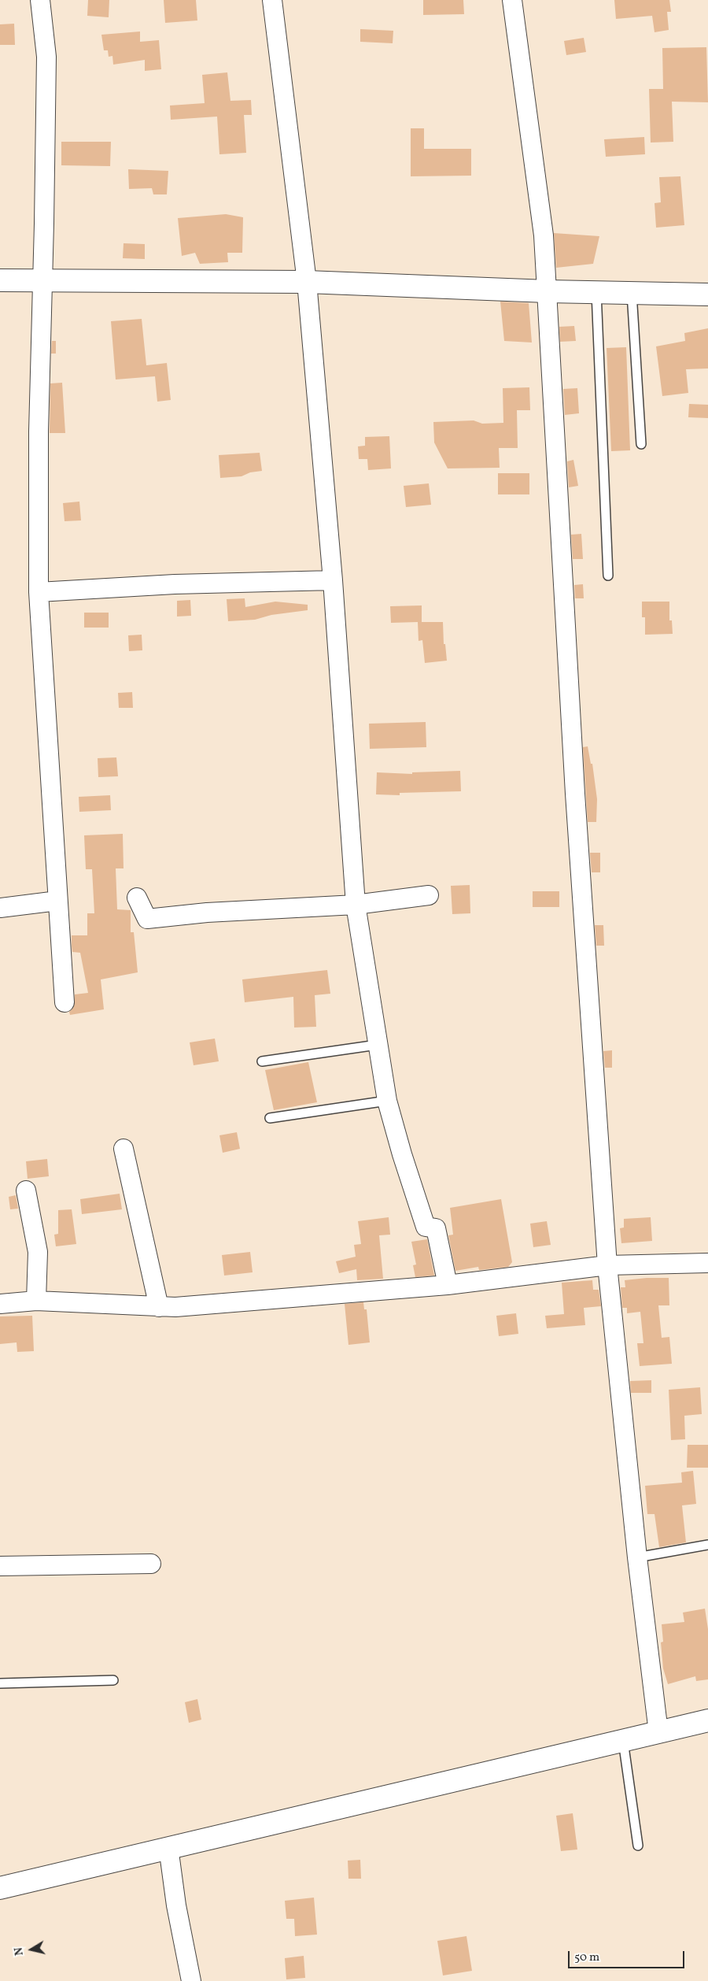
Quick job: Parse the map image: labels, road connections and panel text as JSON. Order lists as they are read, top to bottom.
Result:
{
  "scale_bar": "50 m",
  "north": "left"
}
